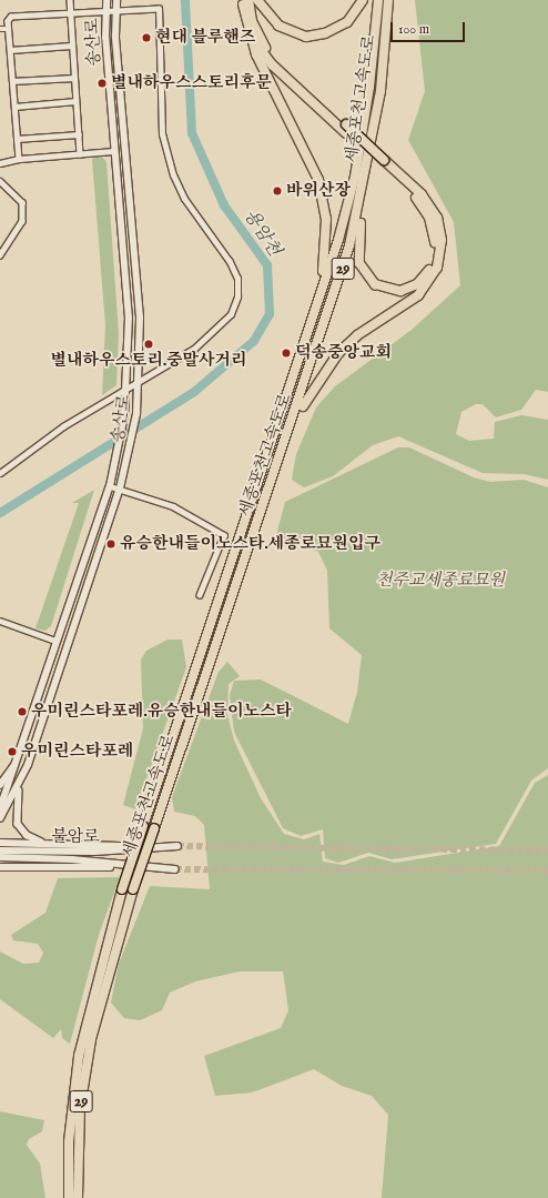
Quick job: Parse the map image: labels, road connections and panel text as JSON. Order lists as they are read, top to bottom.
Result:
{
  "streets": {
    "highway": ["세종포천고속도로", "29"],
    "street": ["송산로", "불암로"]
  },
  "water": ["용암천"],
  "parks": ["천주교세종료묘원"],
  "places": [
    "현대 블루핸즈",
    "별내하우스스토리후문",
    "바위산장",
    "별내하우스토리.중말사거리",
    "덕송중앙교회",
    "유승한내들이노스타.세종로묘원입구",
    "우미린스타포레.유승한내들이노스타",
    "우미린스타포레"
  ],
  "scale_bar": "100 m"
}
